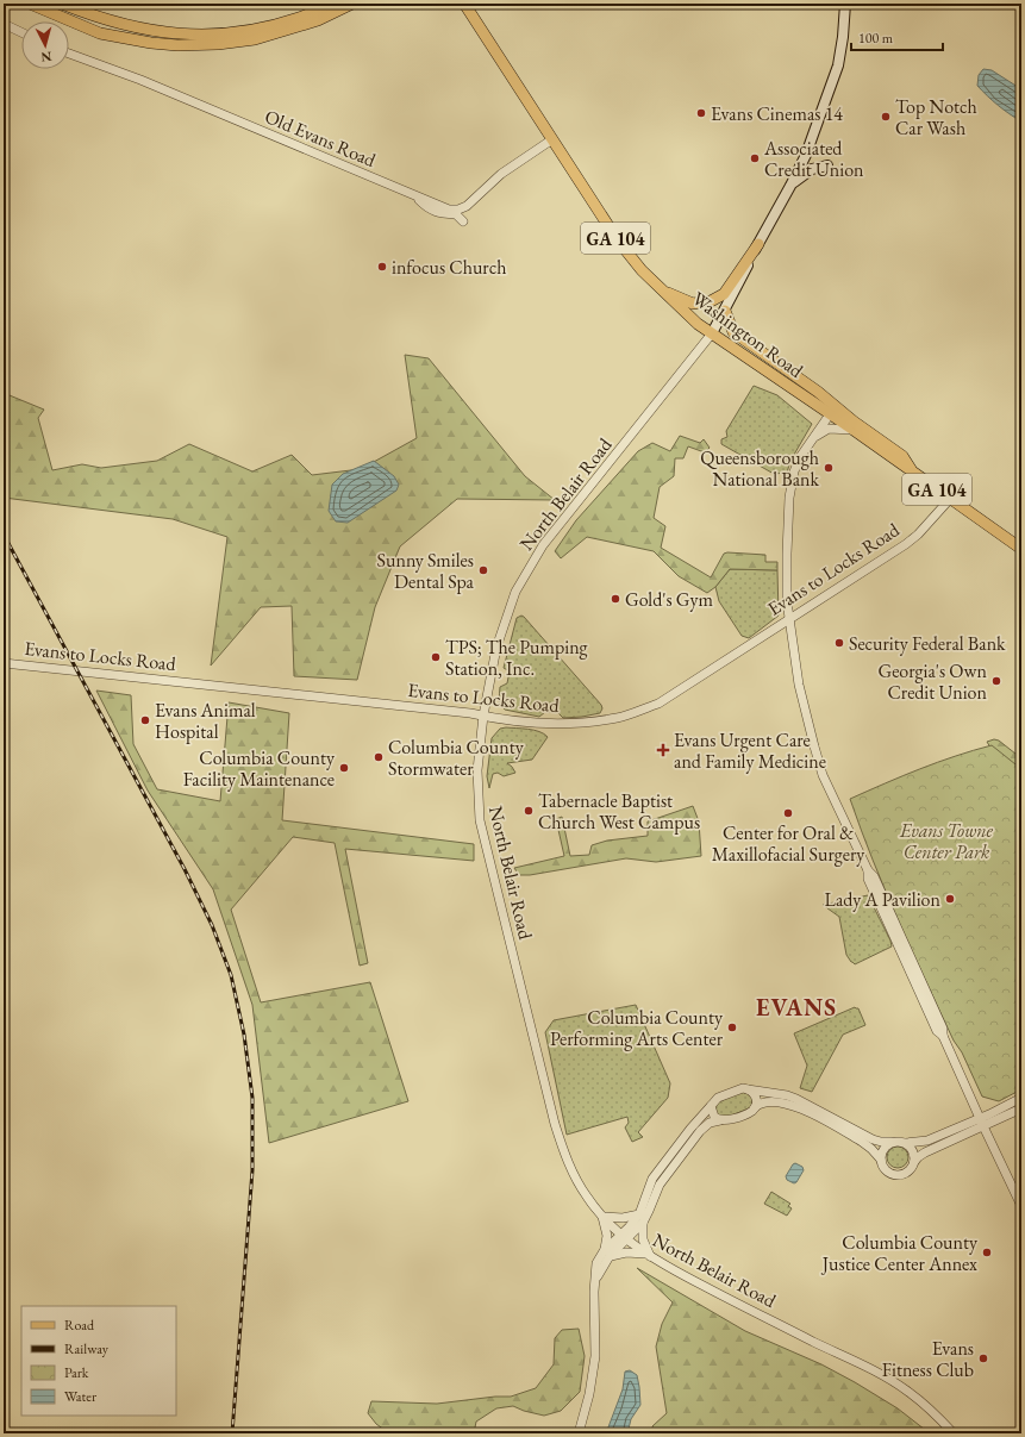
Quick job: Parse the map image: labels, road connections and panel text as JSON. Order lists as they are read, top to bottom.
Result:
{
  "streets": {
    "main road": ["GA 104", "Washington Road", "North Belair Road"],
    "street": ["Old Evans Road", "Evans to Locks Road"]
  },
  "crossings": [
    ["Old Evans Road", "Washington Road"],
    ["Washington Road", "North Belair Road"],
    ["Washington Road", "Evans to Locks Road"],
    ["North Belair Road", "Evans to Locks Road"]
  ],
  "districts": ["EVANS"],
  "parks": ["Evans Towne Center Park"],
  "places": {
    "other": [
      "Evans Cinemas 14",
      "Top Notch Car Wash",
      "Associated Credit Union",
      "infocus Church",
      "Queensborough National Bank",
      "Sunny Smiles Dental Spa",
      "Gold's Gym",
      "Security Federal Bank",
      "TPS; The Pumping Station, Inc.",
      "Georgia's Own Credit Union",
      "Evans Animal Hospital",
      "Columbia County Stormwater",
      "Columbia County Facility Maintenance",
      "Tabernacle Baptist Church West Campus",
      "Center for Oral & Maxillofacial Surgery",
      "Lady A Pavilion",
      "Columbia County Performing Arts Center",
      "Columbia County Justice Center Annex",
      "Evans Fitness Club"
    ],
    "health": ["Evans Urgent Care and Family Medicine"]
  },
  "legend": [
    "Road",
    "Railway",
    "Park",
    "Water"
  ],
  "scale_bar": "100 m",
  "north": "bottom"
}
